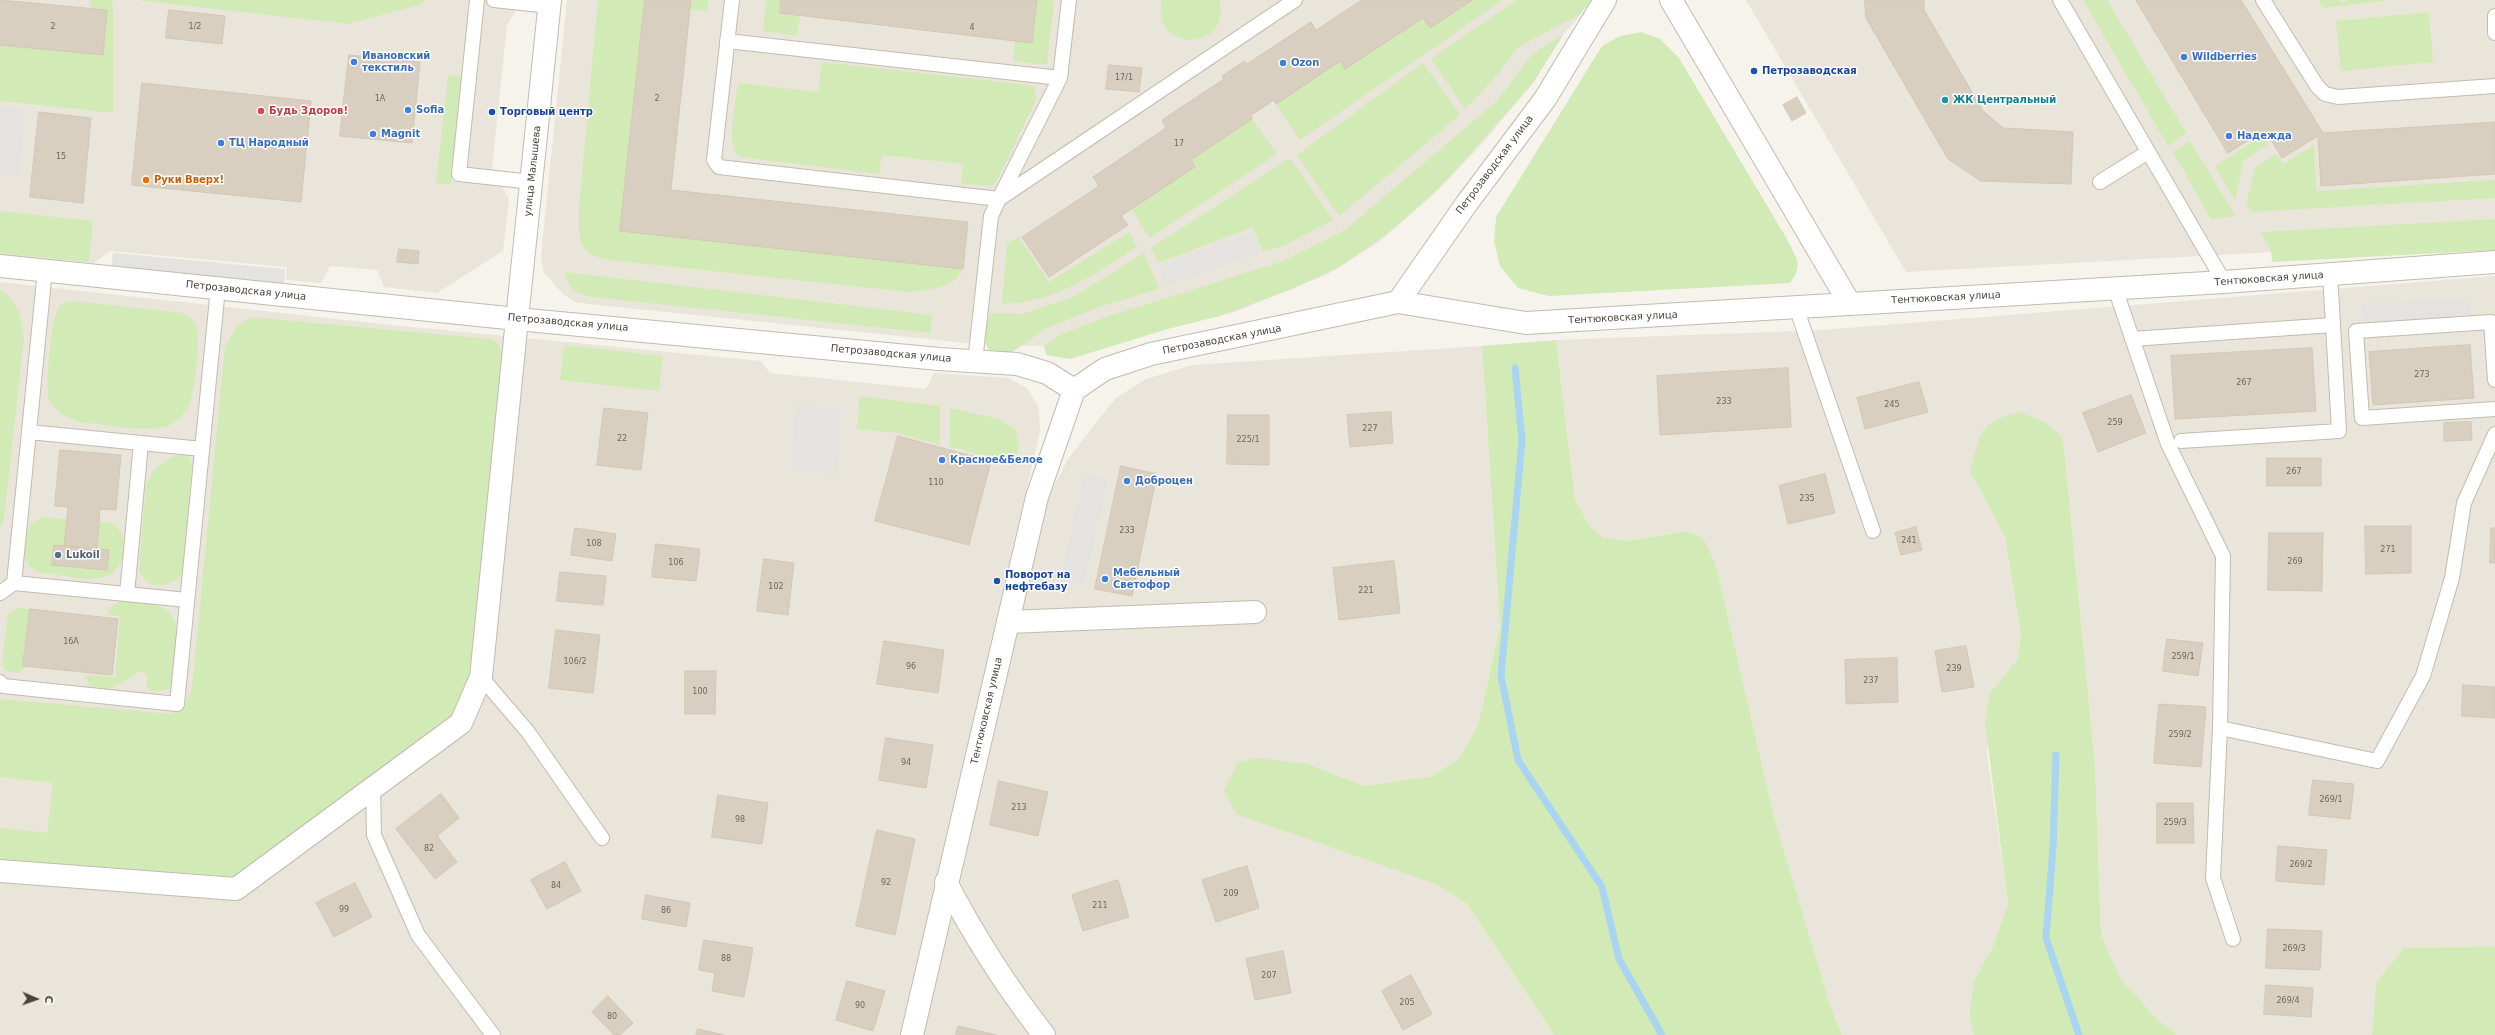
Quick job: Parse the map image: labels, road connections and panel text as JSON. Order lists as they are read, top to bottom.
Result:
{
  "streets": {
    "street": ["Петрозаводская улица", "улица Малышева", "Тентюковская улица"]
  },
  "crossings": [
    ["Петрозаводская улица", "улица Малышева"],
    ["Петрозаводская улица", "Тентюковская улица"]
  ],
  "places": [
    "Wildberries",
    "Ивановский текстиль",
    "Ozon",
    "Петрозаводская",
    "ЖК Центральный",
    "Sofia",
    "Будь Здоров!",
    "Торговый центр",
    "Magnit",
    "Надежда",
    "ТЦ Народный",
    "Руки Вверх!",
    "Красное&Белое",
    "Доброцен",
    "Lukoil",
    "Мебельный Светофор",
    "Поворот на нефтебазу"
  ],
  "house_numbers": [
    "2",
    "1/2",
    "4",
    "17/1",
    "1А",
    "2",
    "17",
    "15",
    "273",
    "267",
    "233",
    "245",
    "259",
    "227",
    "22",
    "225/1",
    "267",
    "110",
    "235",
    "233",
    "241",
    "108",
    "271",
    "269",
    "106",
    "102",
    "221",
    "16А",
    "259/1",
    "106/2",
    "96",
    "239",
    "237",
    "100",
    "259/2",
    "94",
    "269/1",
    "213",
    "98",
    "259/3",
    "82",
    "269/2",
    "92",
    "84",
    "209",
    "211",
    "99",
    "86",
    "269/3",
    "88",
    "207",
    "269/4",
    "205",
    "90",
    "80"
  ],
  "north": "right"
}
